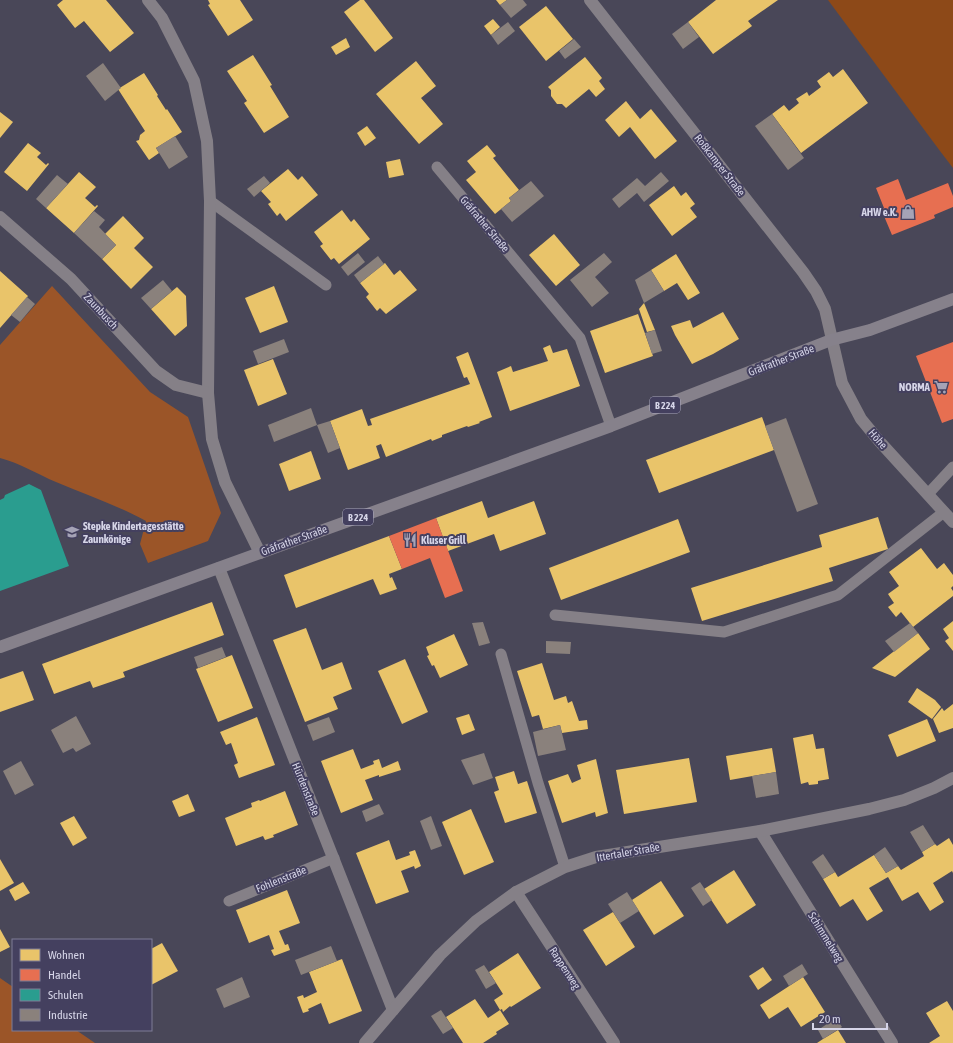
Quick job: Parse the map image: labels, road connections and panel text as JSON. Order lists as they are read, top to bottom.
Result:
{
  "streets": {
    "main road": ["Gräfrather Straße", "B 224"],
    "street": [
      "Roßkamper Straße",
      "Zaunbusch",
      "Höhe",
      "Hürdenstraße",
      "Ittertaler Straße",
      "Schimmelweg",
      "Rappenweg"
    ],
    "lane": ["Fohlenstraße"]
  },
  "crossings": [
    ["Roßkamper Straße", "Gräfrather Straße"],
    ["Roßkamper Straße", "Höhe"],
    ["Gräfrather Straße", "Höhe"],
    ["Gräfrather Straße", "Hürdenstraße"],
    ["Hürdenstraße", "Ittertaler Straße"],
    ["Hürdenstraße", "Fohlenstraße"],
    ["Ittertaler Straße", "Schimmelweg"],
    ["Ittertaler Straße", "Rappenweg"]
  ],
  "places": {
    "shop": ["AHW e.K."],
    "supermarket": ["NORMA"],
    "school or university": ["Stepke Kindertagesstätte Zaunkönige"],
    "restaurant": ["Kluser Grill"]
  },
  "legend": [
    "Wohnen",
    "Handel",
    "Schulen",
    "Industrie"
  ],
  "scale_bar": "20 m"
}
